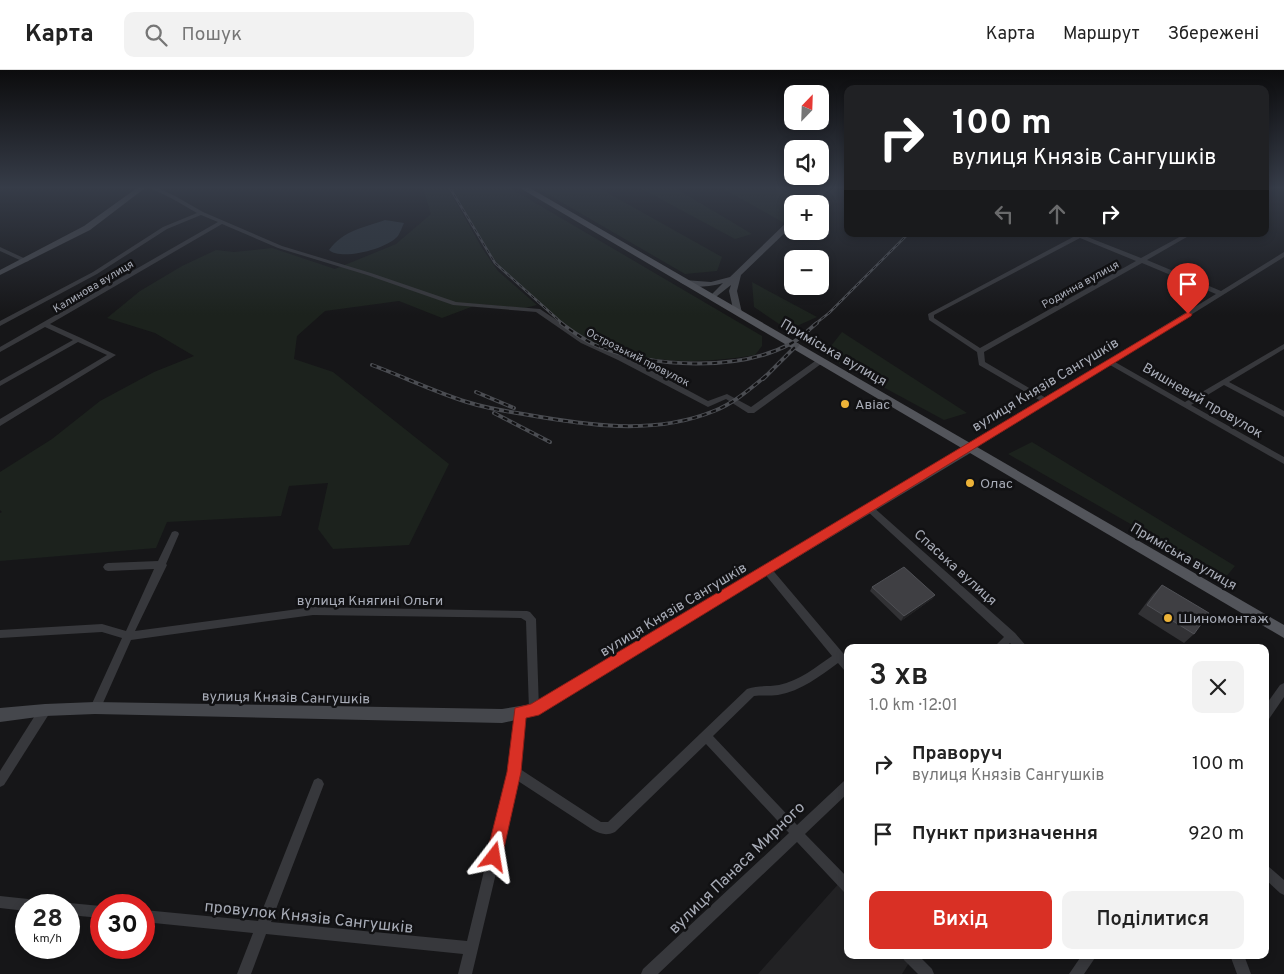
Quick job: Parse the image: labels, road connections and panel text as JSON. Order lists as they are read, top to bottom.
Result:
{
  "streets": {
    "main road": ["Приміська вулиця", "вулиця Князів Сангушків"],
    "street": [
      "Родинна вулиця",
      "Калинова вулиця",
      "Острозький провулок",
      "Вишневий провулок",
      "Спаська вулиця",
      "вулиця Княгині Ольги",
      "вулиця Панаса Мирного",
      "провулок Князів Сангушків"
    ]
  },
  "crossings": [
    ["Приміська вулиця", "Острозький провулок"],
    ["Приміська вулиця", "вулиця Князів Сангушків"],
    ["вулиця Князів Сангушків", "Вишневий провулок"],
    ["вулиця Князів Сангушків", "Спаська вулиця"],
    ["вулиця Князів Сангушків", "вулиця Княгині Ольги"]
  ],
  "places": ["Авіас", "Олас", "Шиномонтаж"],
  "north": "top right",
  "page": {
    "header": "Карта",
    "search": "Пошук",
    "nav": ["Карта", "Маршрут", "Збережені"],
    "map_buttons": ["+", "−"],
    "turn": ["100 m", "вулиця Князів Сангушків"],
    "heading": ["3 хв", "1.0 km · 12:01"],
    "list": [
      {
        "name": "Праворуч",
        "note": "вулиця Князів Сангушків",
        "value": "100 m"
      },
      {
        "name": "Пункт призначення",
        "value": "920 m"
      }
    ],
    "buttons": ["Вихід", "Поділитися"],
    "speed": "28 km/h",
    "limit": "30"
  }
}
